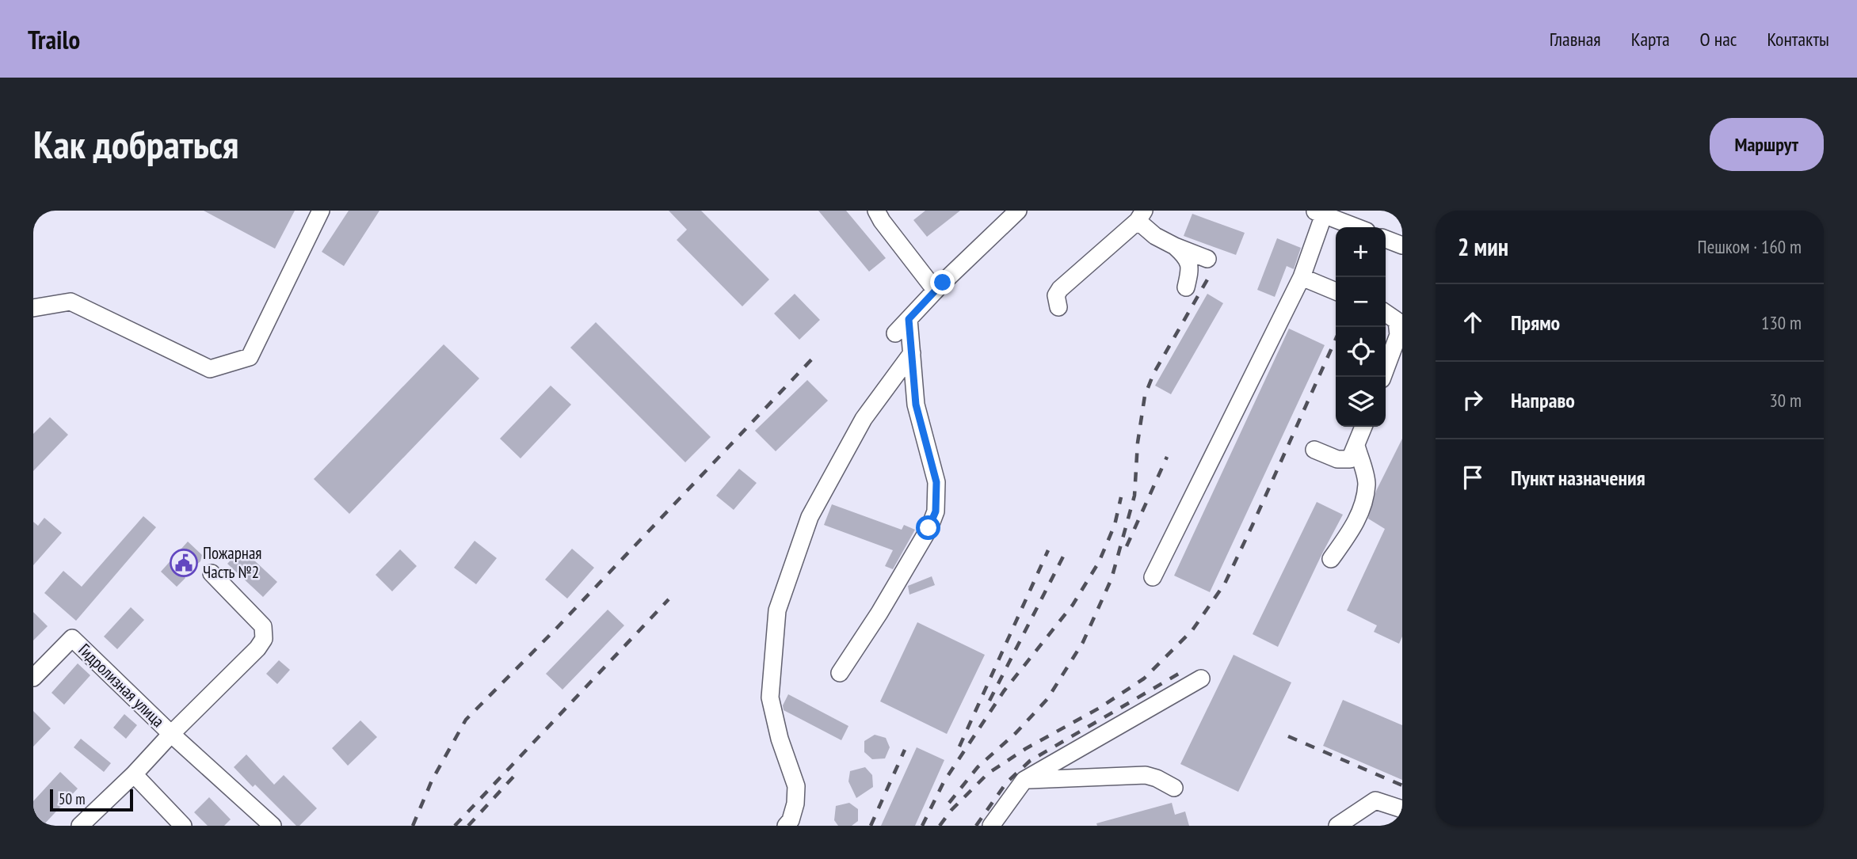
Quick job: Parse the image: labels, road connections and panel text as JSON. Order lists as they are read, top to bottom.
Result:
{
  "streets": {
    "street": ["Гидролизная улица"]
  },
  "places": {
    "public building": ["Пожарная Часть №2"]
  },
  "scale_bar": "50 m",
  "page": {
    "header": "Trailo",
    "nav": [
      "Главная",
      "Карта",
      "О нас",
      "Контакты"
    ],
    "buttons": "Маршрут",
    "title": "Как добраться",
    "heading": ["2 мин", "Пешком · 160 m"],
    "map_buttons": ["+", "−"],
    "list": [
      ["Прямо", "130 m"],
      ["Направо", "30 m"],
      "Пункт назначения"
    ],
    "scale": "50 m"
  }
}
